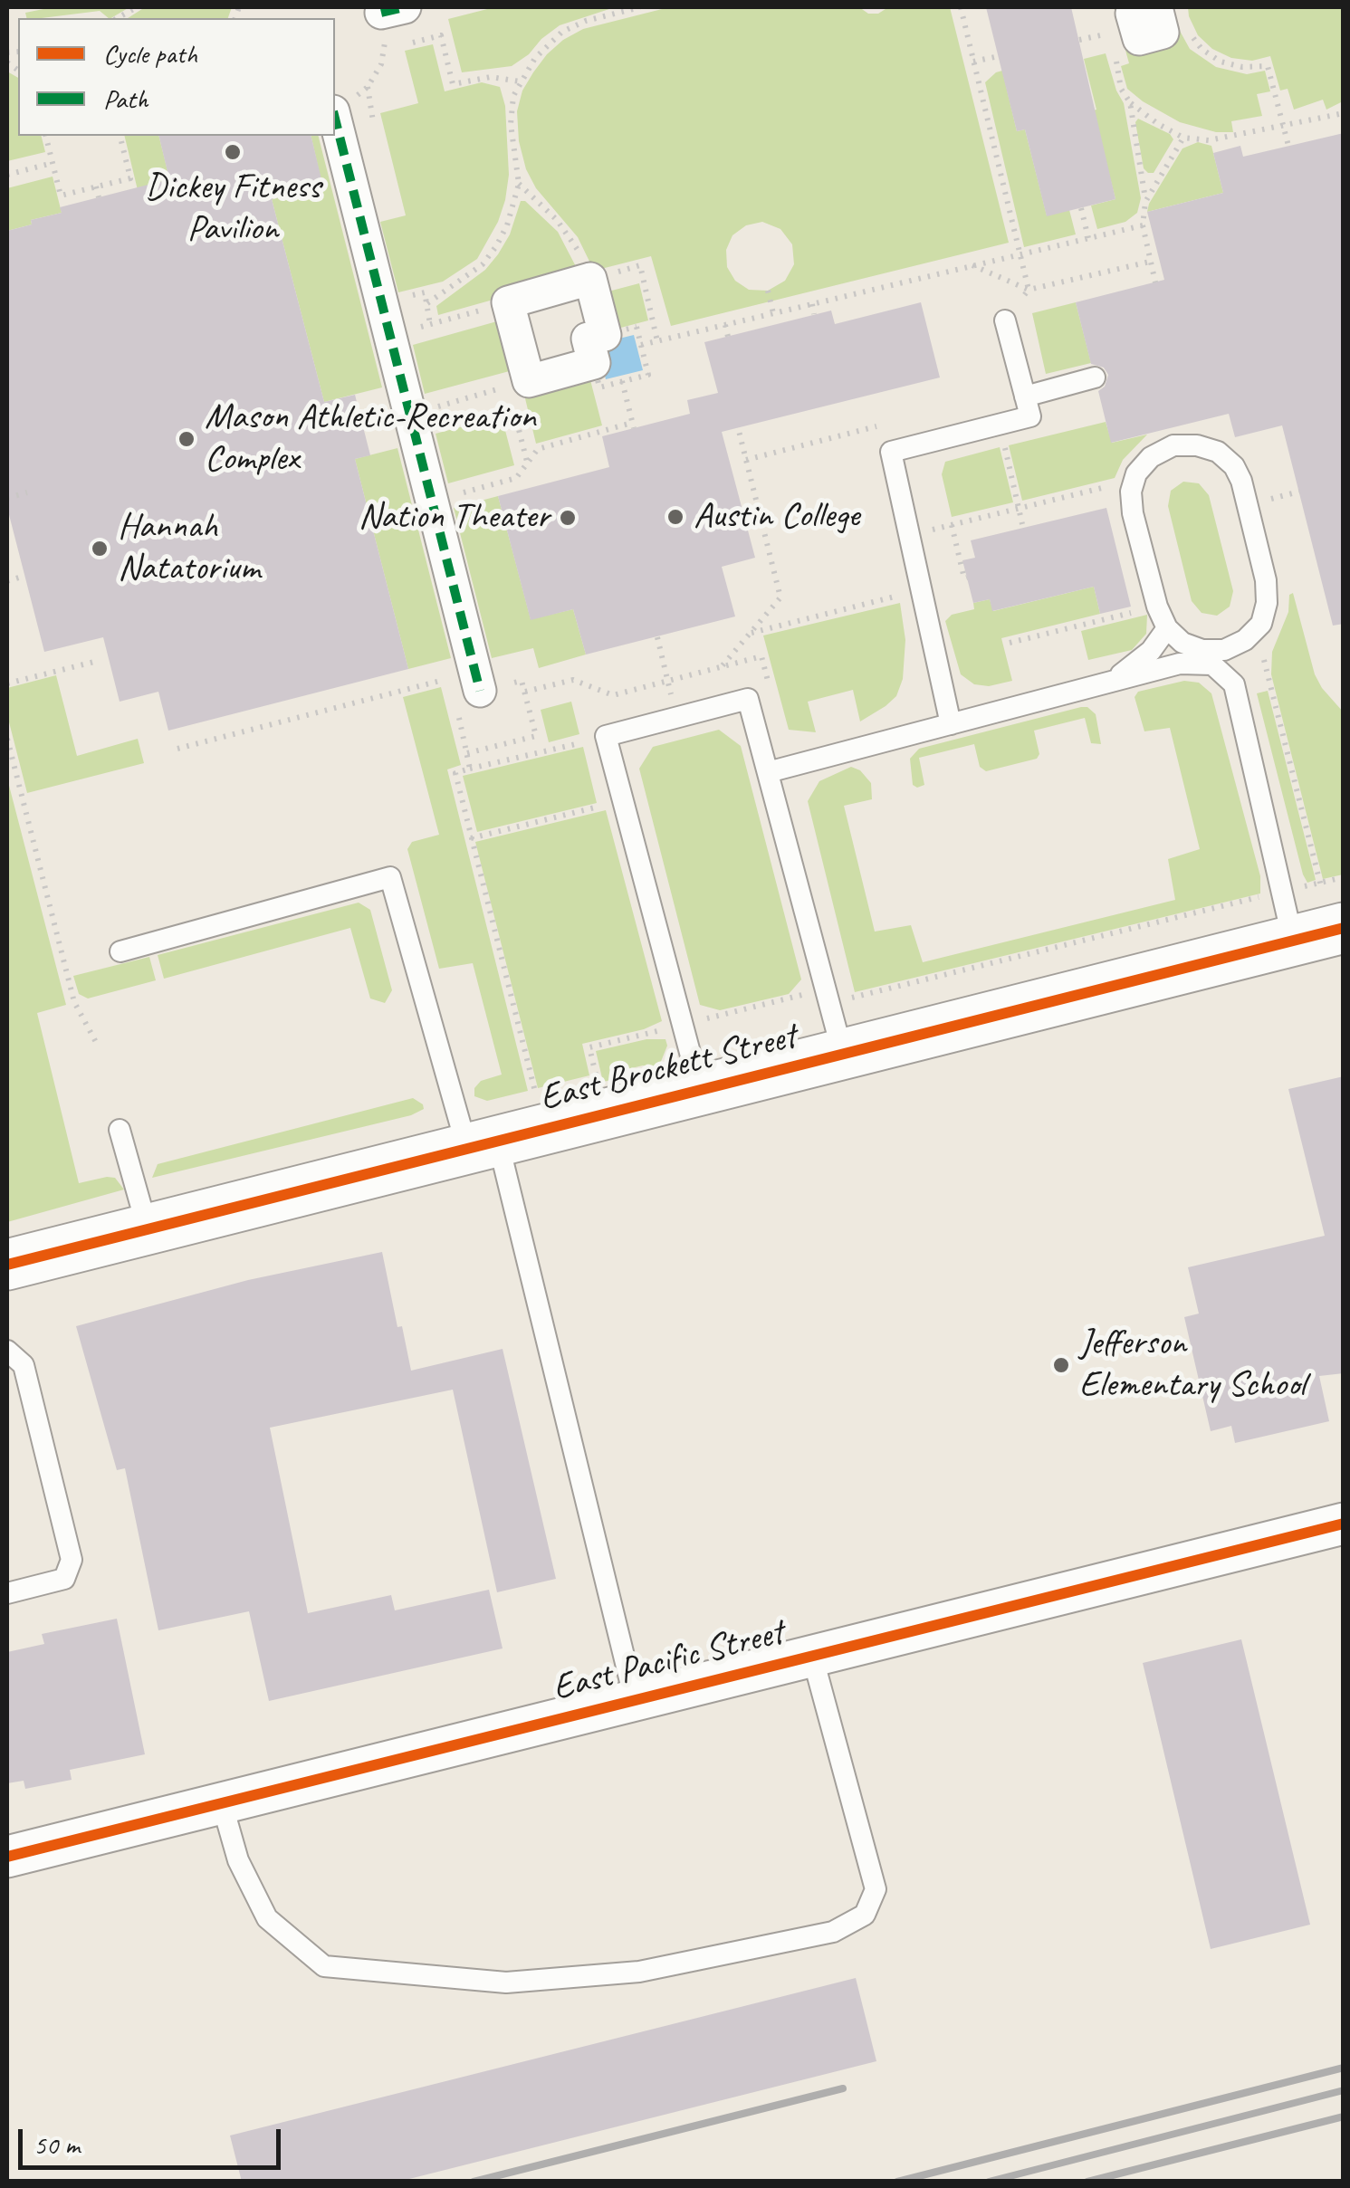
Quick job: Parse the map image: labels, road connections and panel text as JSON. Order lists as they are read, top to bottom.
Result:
{
  "streets": {
    "street": ["East Brockett Street", "East Pacific Street"]
  },
  "places": [
    "Dickey Fitness Pavilion",
    "Mason Athletic-Recreation Complex",
    "Austin College",
    "Nation Theater",
    "Hannah Natatorium",
    "Jefferson Elementary School"
  ],
  "legend": ["Cycle path", "Path"],
  "scale_bar": "50 m"
}
